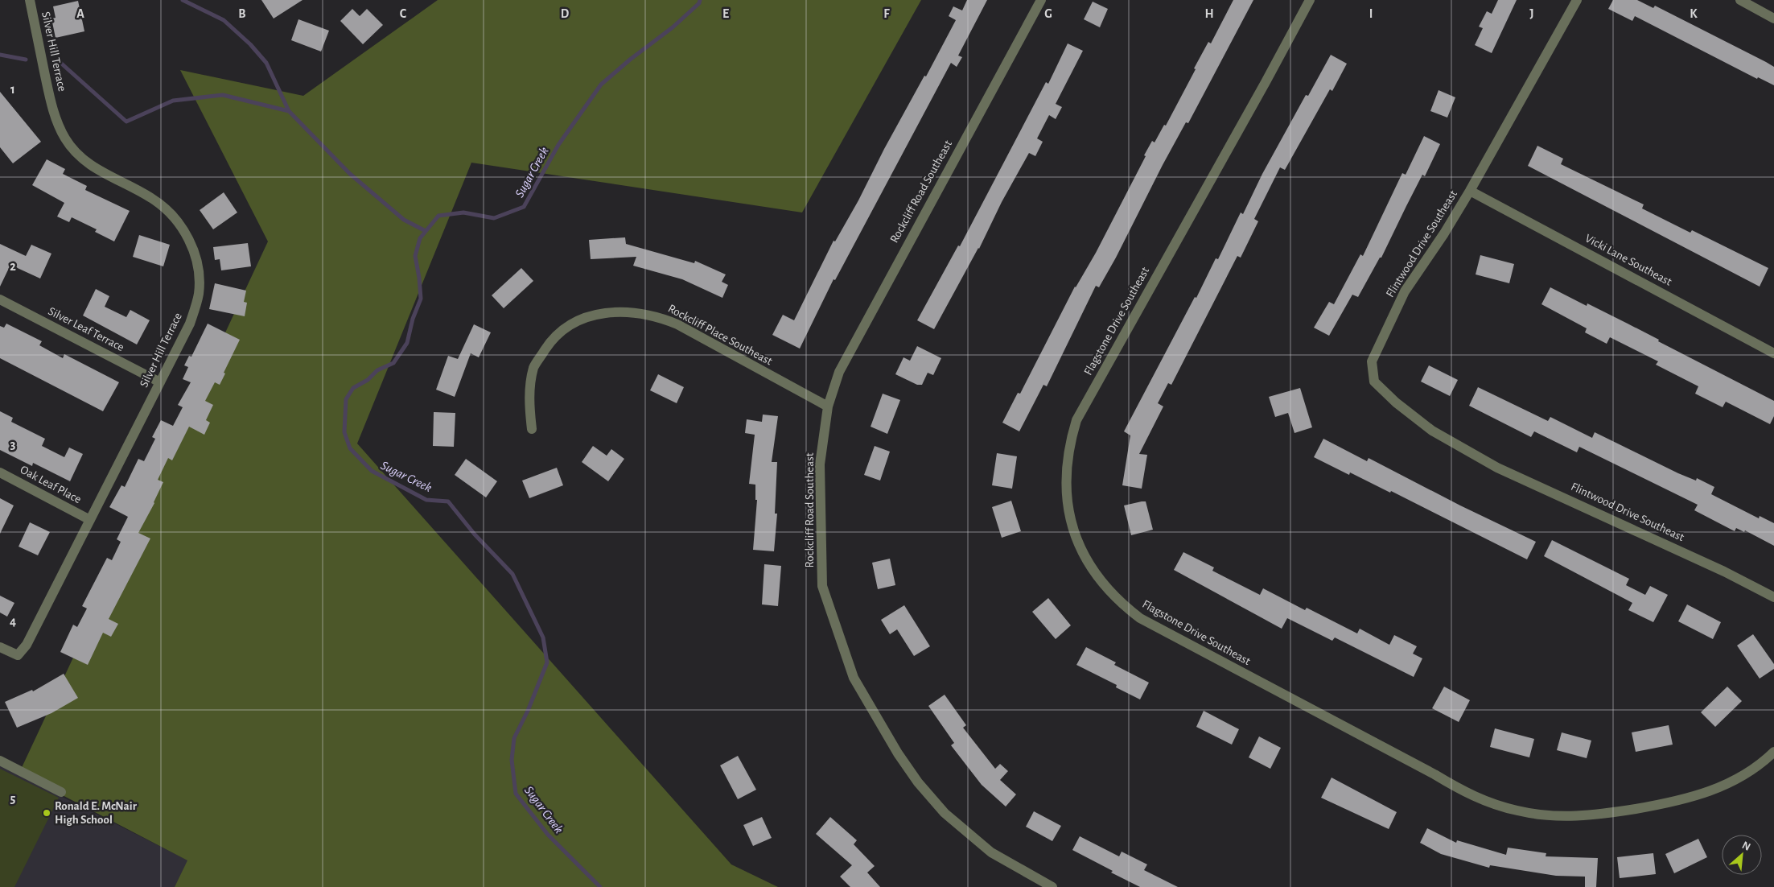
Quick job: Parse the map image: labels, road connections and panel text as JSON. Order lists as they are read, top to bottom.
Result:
{
  "streets": {
    "street": [
      "Silver Hill Terrace",
      "Rockcliff Road Southeast",
      "Flintwood Drive Southeast",
      "Vicki Lane Southeast",
      "Flagstone Drive Southeast",
      "Silver Leaf Terrace",
      "Rockcliff Place Southeast",
      "Oak Leaf Place"
    ]
  },
  "crossings": [
    ["Silver Hill Terrace", "Silver Leaf Terrace"],
    ["Silver Hill Terrace", "Oak Leaf Place"],
    ["Rockcliff Road Southeast", "Rockcliff Place Southeast"],
    ["Flintwood Drive Southeast", "Vicki Lane Southeast"]
  ],
  "water": ["Sugar Creek"],
  "places": ["Ronald E. McNair High School"],
  "north": "top right",
  "grid": {
    "columns": [
      "A",
      "B",
      "C",
      "D",
      "E",
      "F",
      "G",
      "H",
      "I",
      "J",
      "K"
    ],
    "rows": [
      "1",
      "2",
      "3",
      "4",
      "5"
    ]
  }
}
